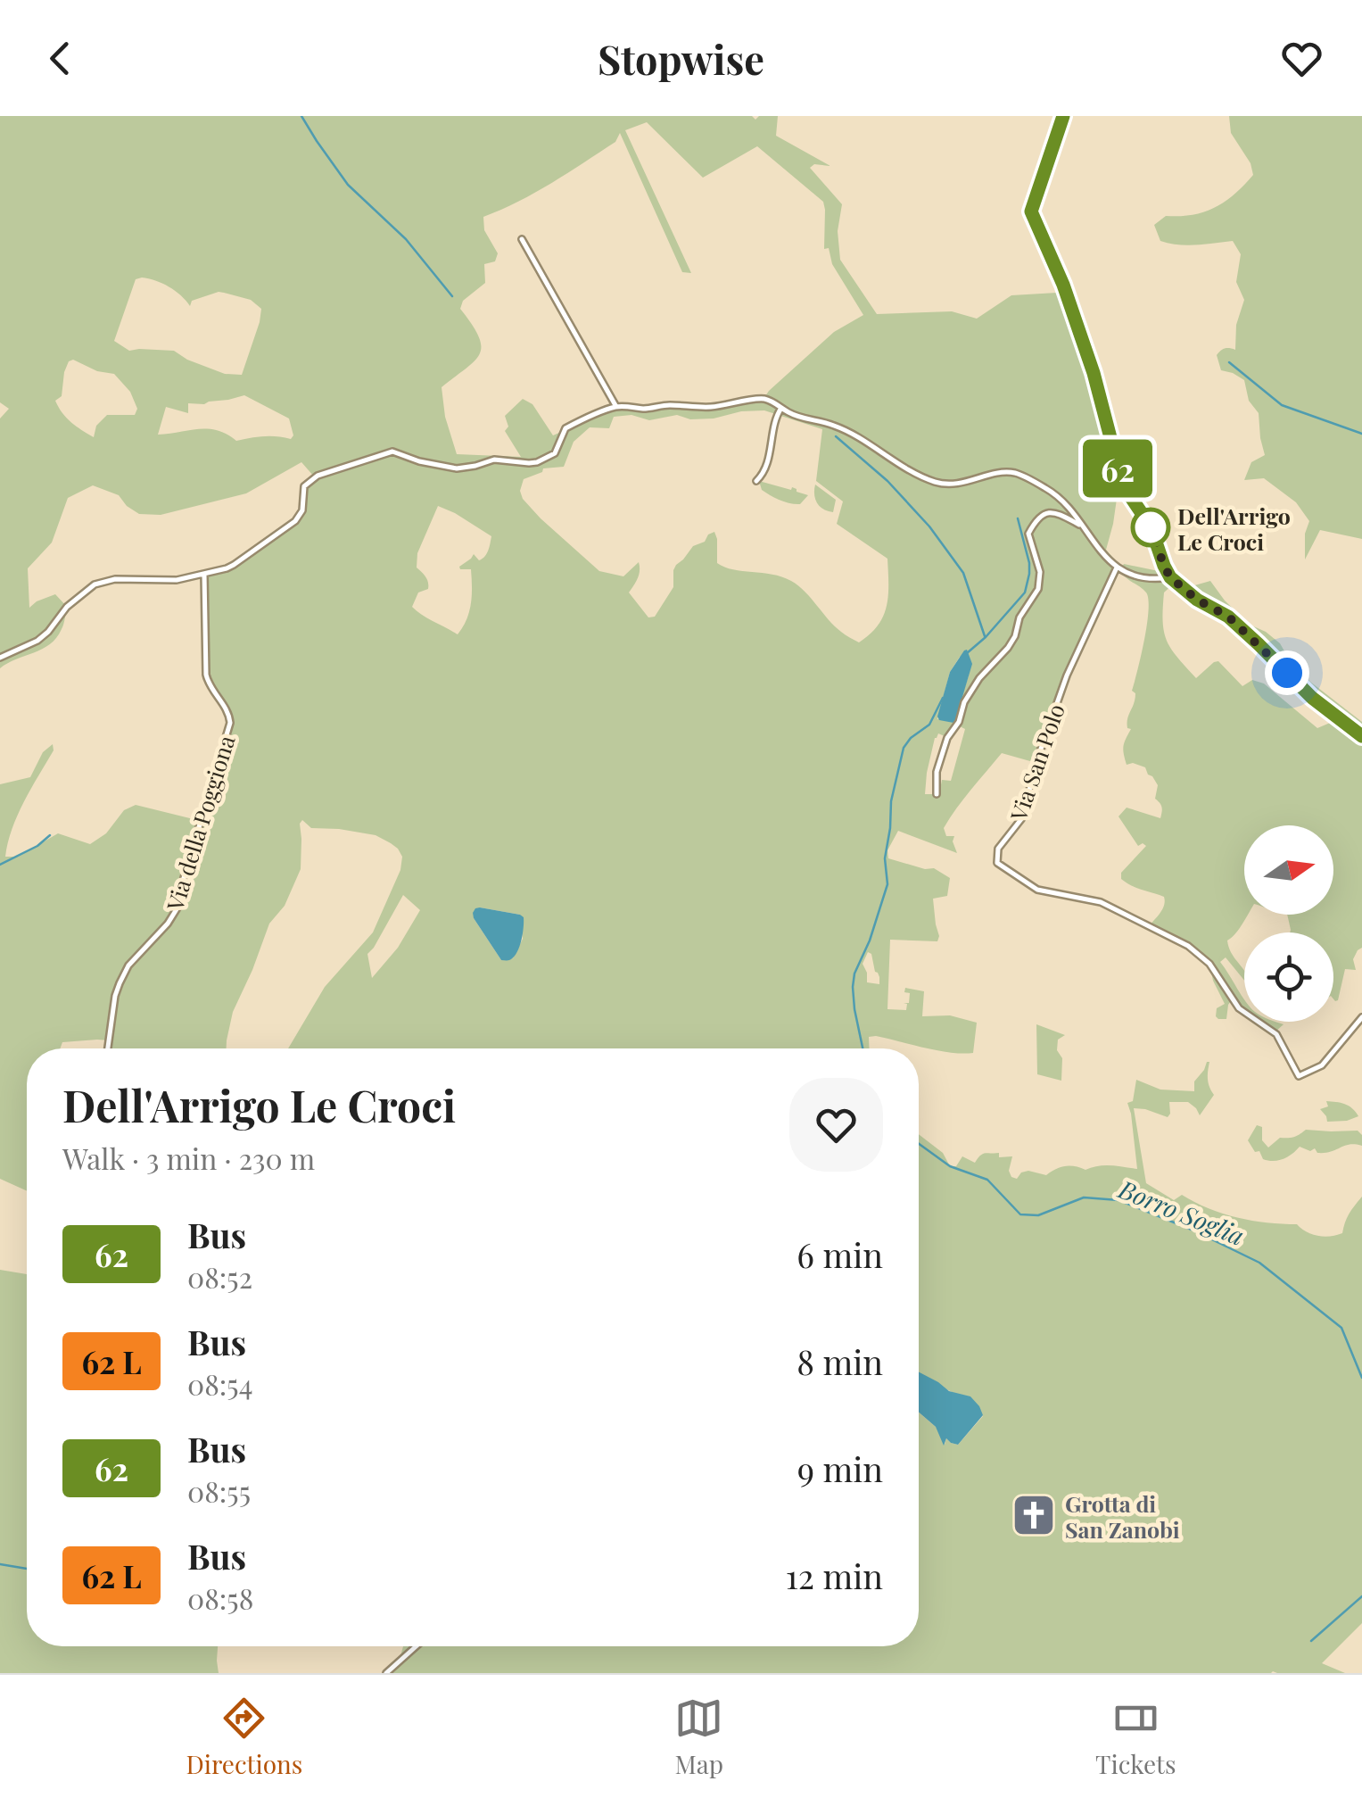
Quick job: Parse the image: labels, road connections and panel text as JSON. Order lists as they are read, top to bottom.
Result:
{
  "streets": {
    "street": ["Via San Polo", "Via della Poggiona"]
  },
  "water": ["Borro Soglia"],
  "places": {
    "other": ["Dell'Arrigo Le Croci"],
    "church": ["Grotta di San Zanobi"]
  },
  "lines": ["bus line 62"],
  "north": "right",
  "page": {
    "header": "Stopwise",
    "on_map": "62",
    "heading": ["Dell'Arrigo Le Croci", "Walk · 3 min · 230 m"],
    "list": [
      {
        "mark": "62",
        "name": "Bus",
        "note": "08:52",
        "value": "6 min"
      },
      {
        "mark": "62 L",
        "name": "Bus",
        "note": "08:54",
        "value": "8 min"
      },
      {
        "mark": "62",
        "name": "Bus",
        "note": "08:55",
        "value": "9 min"
      },
      {
        "mark": "62 L",
        "name": "Bus",
        "note": "08:58",
        "value": "12 min"
      }
    ],
    "tabs": ["Directions", "Map", "Tickets"]
  }
}
